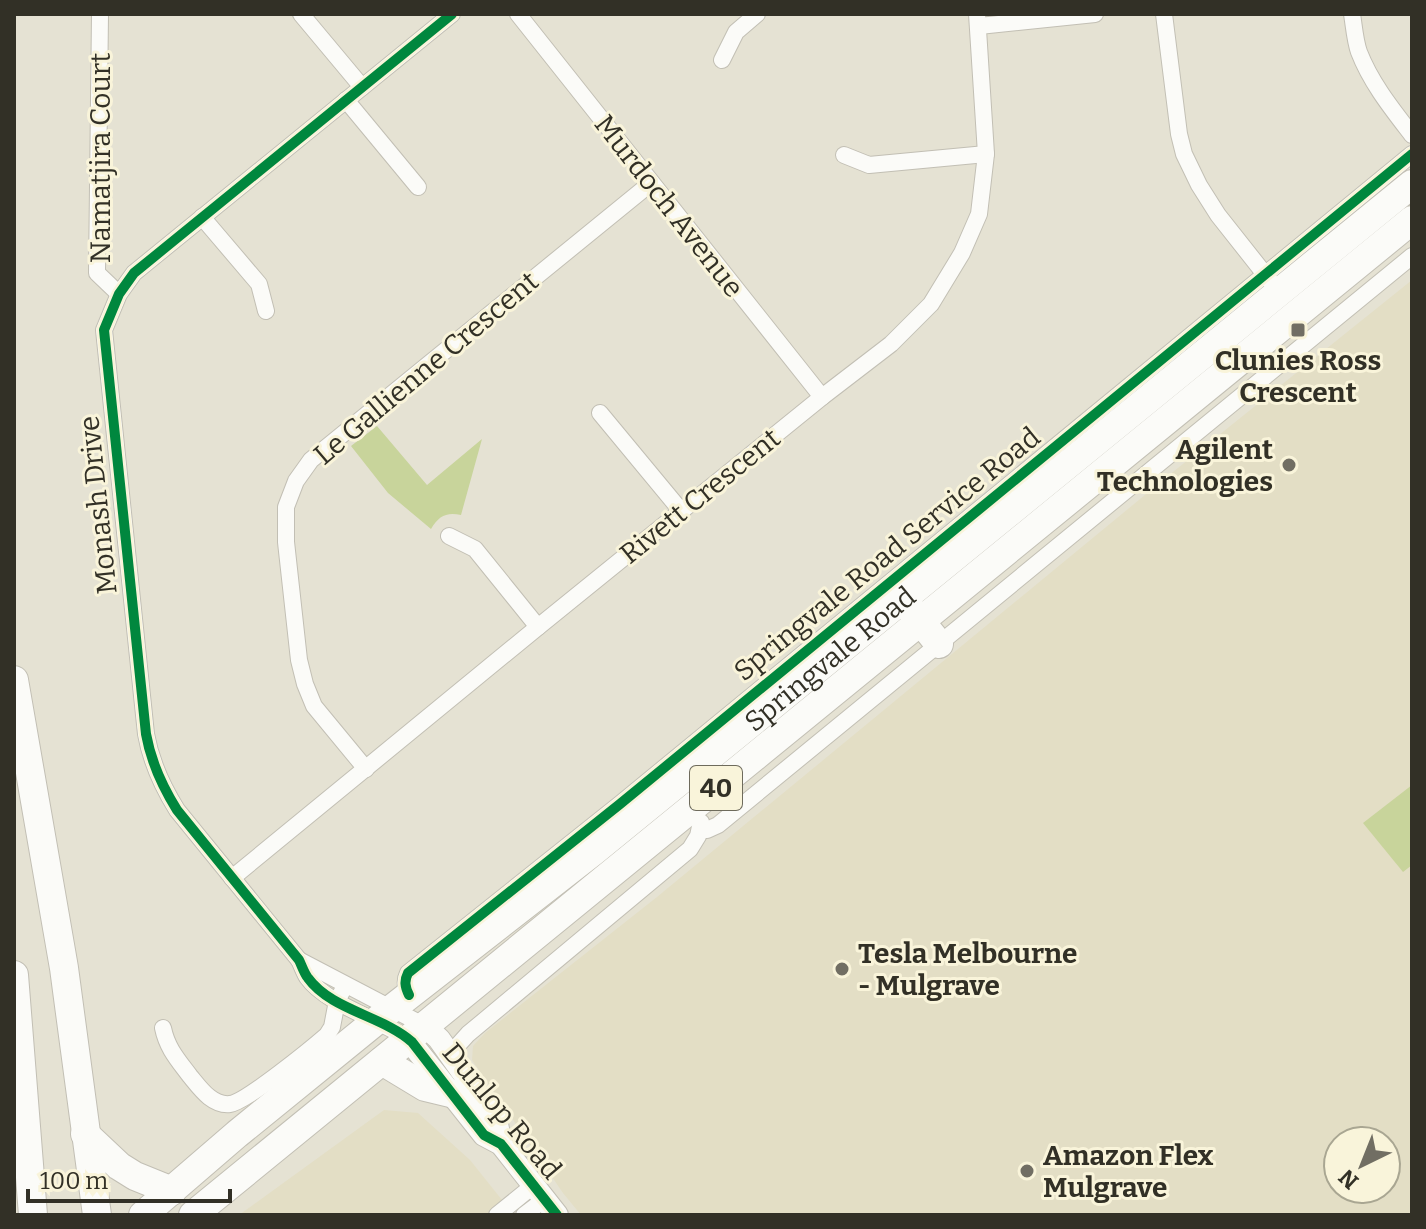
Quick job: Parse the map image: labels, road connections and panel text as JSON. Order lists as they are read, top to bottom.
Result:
{
  "streets": {
    "highway": ["Springvale Road", "40"],
    "street": [
      "Namatjira Court",
      "Murdoch Avenue",
      "Le Gallienne Crescent",
      "Rivett Crescent",
      "Monash Drive",
      "Springvale Road Service Road",
      "Dunlop Road"
    ]
  },
  "crossings": [
    ["Namatjira Court", "Monash Drive"],
    ["Murdoch Avenue", "Le Gallienne Crescent"],
    ["Murdoch Avenue", "Rivett Crescent"],
    ["Le Gallienne Crescent", "Rivett Crescent"],
    ["Rivett Crescent", "Monash Drive"],
    ["Monash Drive", "Springvale Road"],
    ["Monash Drive", "Dunlop Road"],
    ["Springvale Road Service Road", "Springvale Road"],
    ["Springvale Road", "Dunlop Road"]
  ],
  "places": {
    "transit": ["Clunies Ross Crescent"],
    "other": ["Agilent Technologies", "Tesla Melbourne - Mulgrave", "Amazon Flex Mulgrave"]
  },
  "scale_bar": "100 m",
  "north": "bottom left"
}
